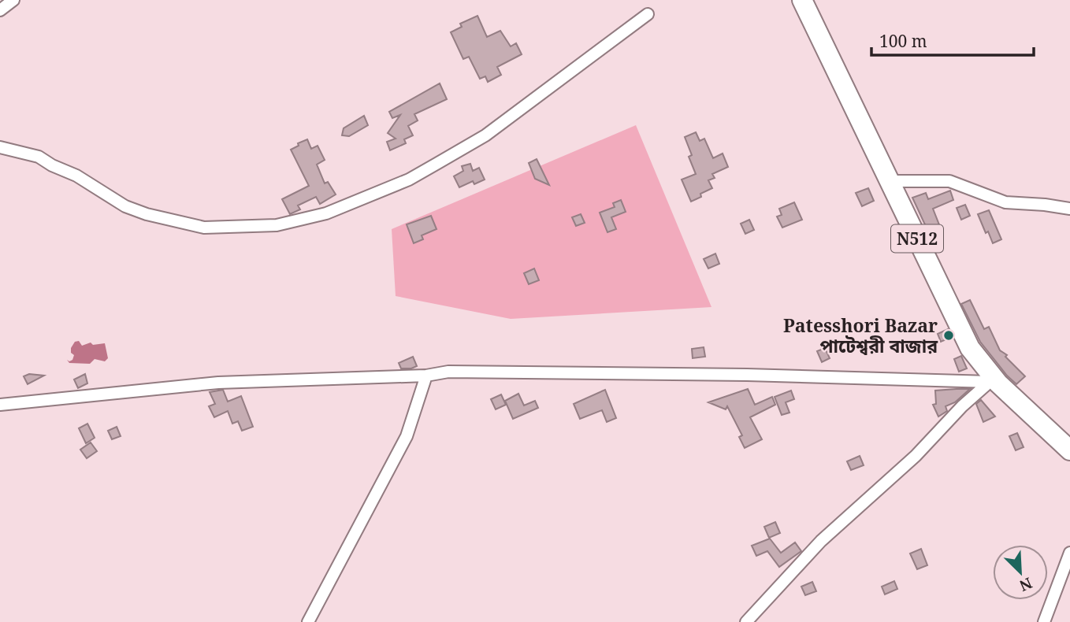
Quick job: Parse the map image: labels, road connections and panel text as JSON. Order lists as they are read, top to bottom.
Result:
{
  "streets": {
    "highway": ["N512"]
  },
  "places": ["Patesshori Bazar পাটেশ্বরী বাজার"],
  "scale_bar": "100 m",
  "north": "bottom right"
}
